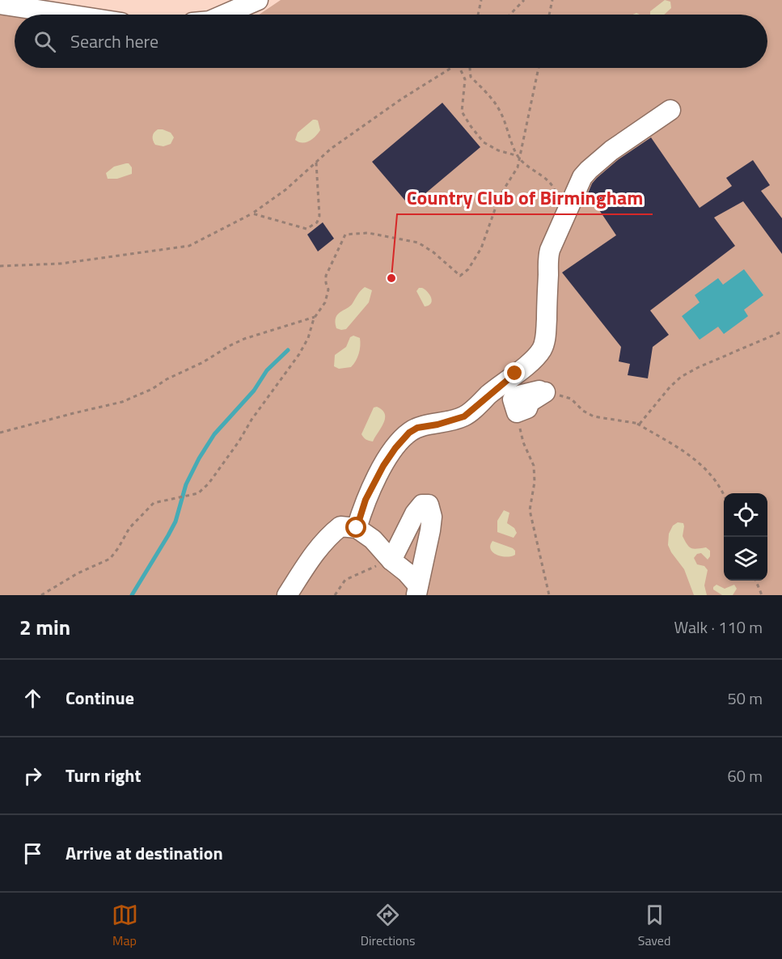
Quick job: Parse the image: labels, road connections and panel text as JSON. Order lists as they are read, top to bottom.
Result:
{
  "places": ["Country Club of Birmingham"],
  "page": {
    "search": "Search here",
    "heading": ["2 min", "Walk · 110 m"],
    "list": [
      ["Continue", "50 m"],
      ["Turn right", "60 m"],
      "Arrive at destination"
    ],
    "nav": ["Map", "Directions", "Saved"]
  }
}
